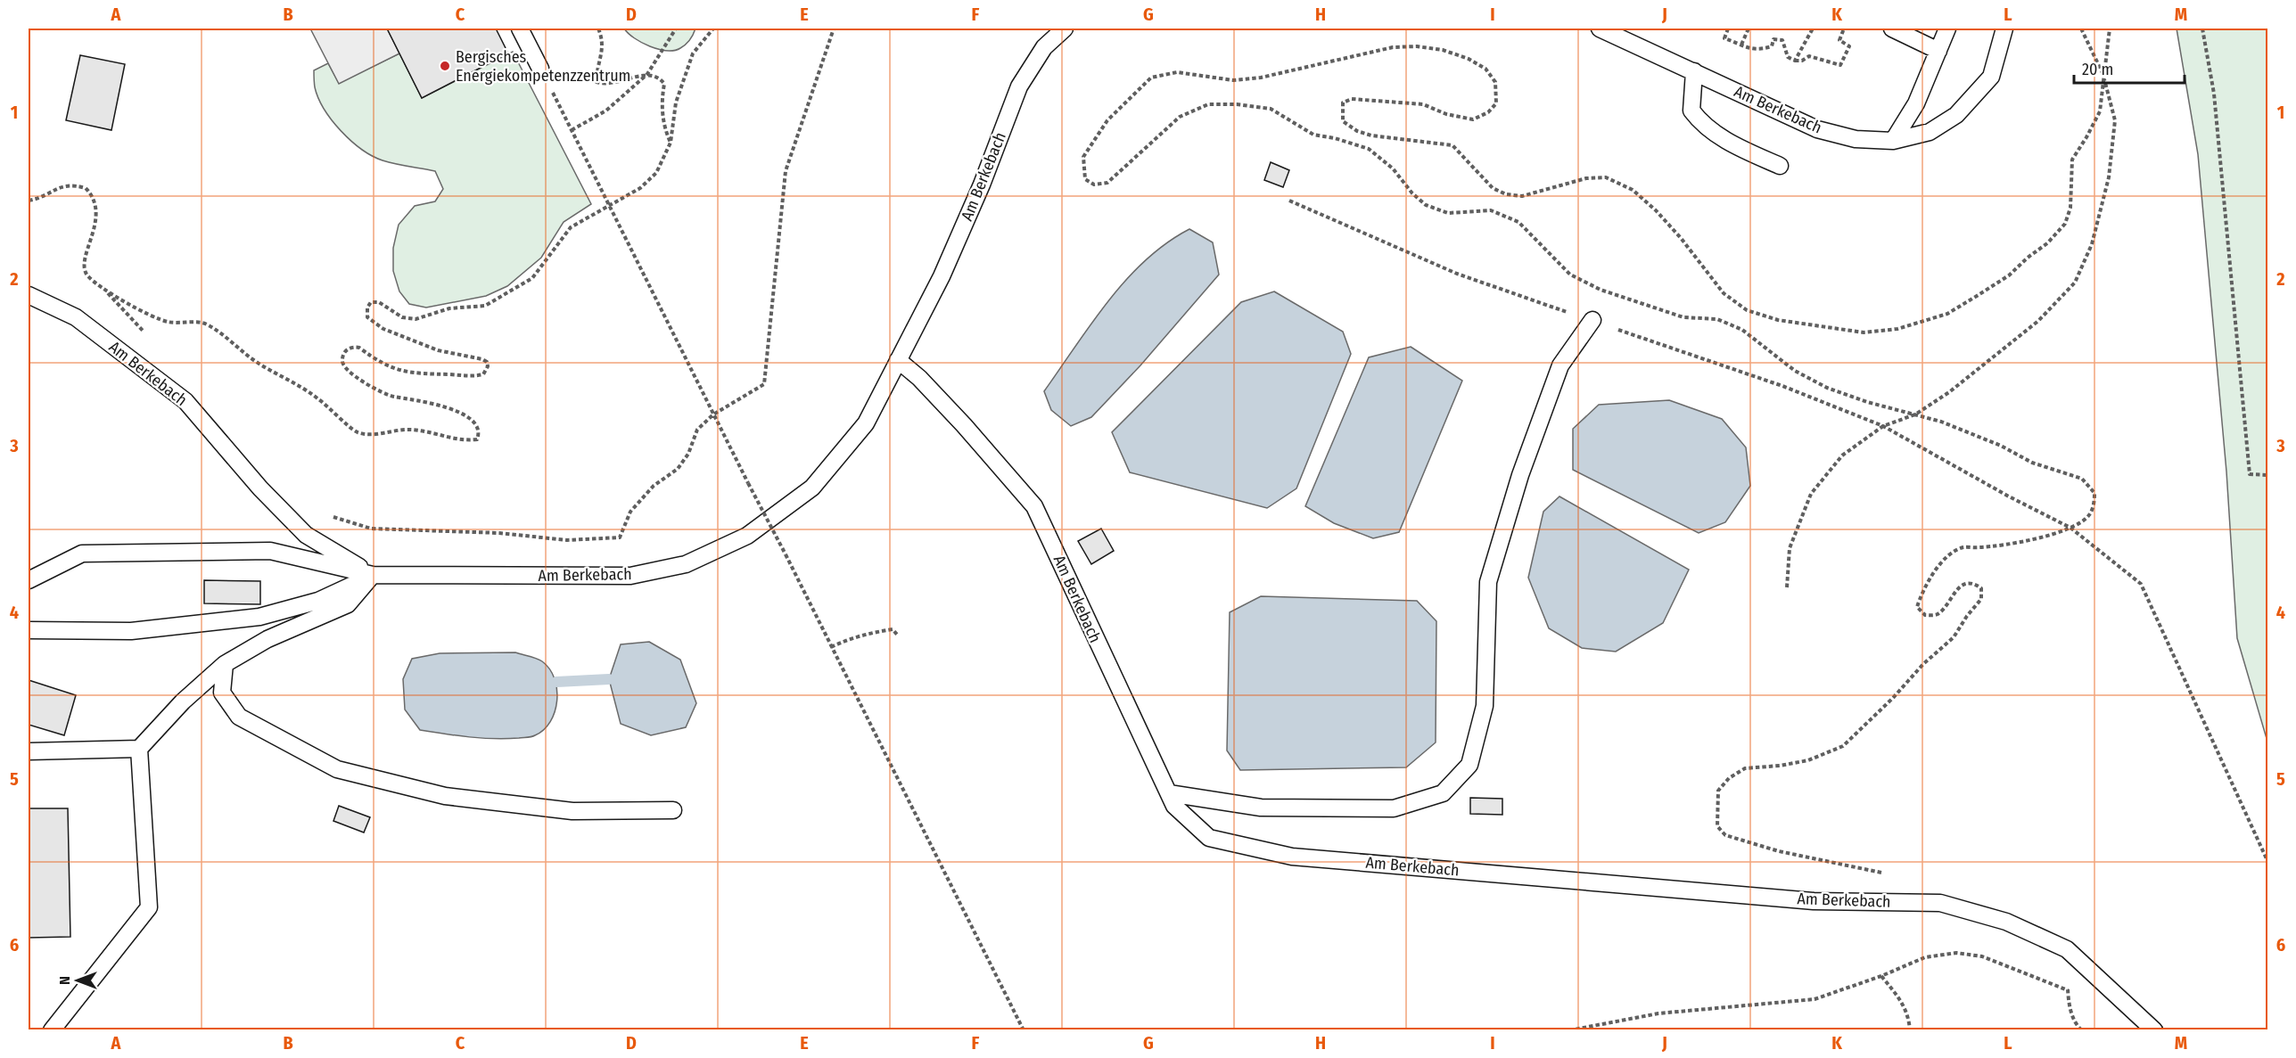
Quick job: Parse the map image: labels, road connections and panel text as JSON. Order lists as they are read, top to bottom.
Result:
{
  "streets": {
    "lane": ["Am Berkebach"]
  },
  "places": ["Bergisches Energiekompetenzzentrum"],
  "scale_bar": "20 m",
  "north": "left",
  "grid": {
    "columns": [
      "A",
      "B",
      "C",
      "D",
      "E",
      "F",
      "G",
      "H",
      "I",
      "J",
      "K",
      "L",
      "M"
    ],
    "rows": [
      "1",
      "2",
      "3",
      "4",
      "5",
      "6"
    ]
  }
}
